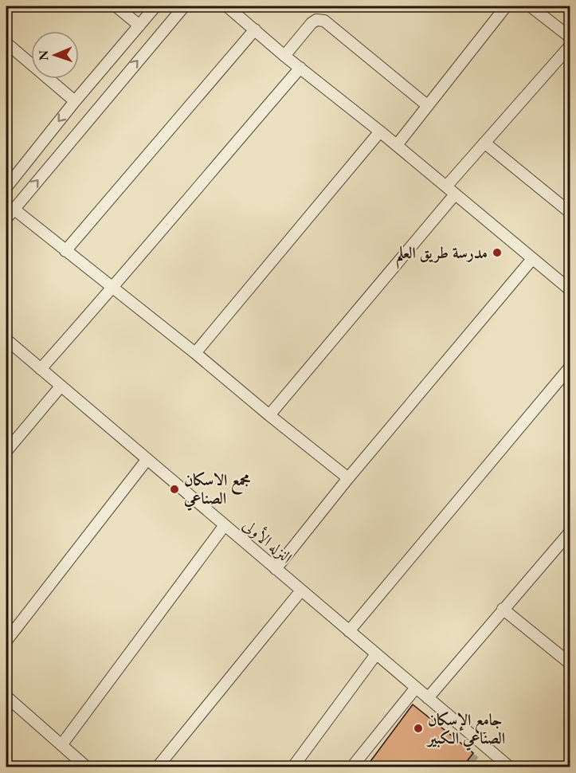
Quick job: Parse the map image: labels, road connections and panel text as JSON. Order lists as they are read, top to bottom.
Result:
{
  "streets": {
    "street": ["النزله الأولى"]
  },
  "places": ["مدرسة طريق العلم", "مجمع الاسكان الصناعي", "جامع الإسكان الصناعي الكبير"],
  "north": "left"
}
